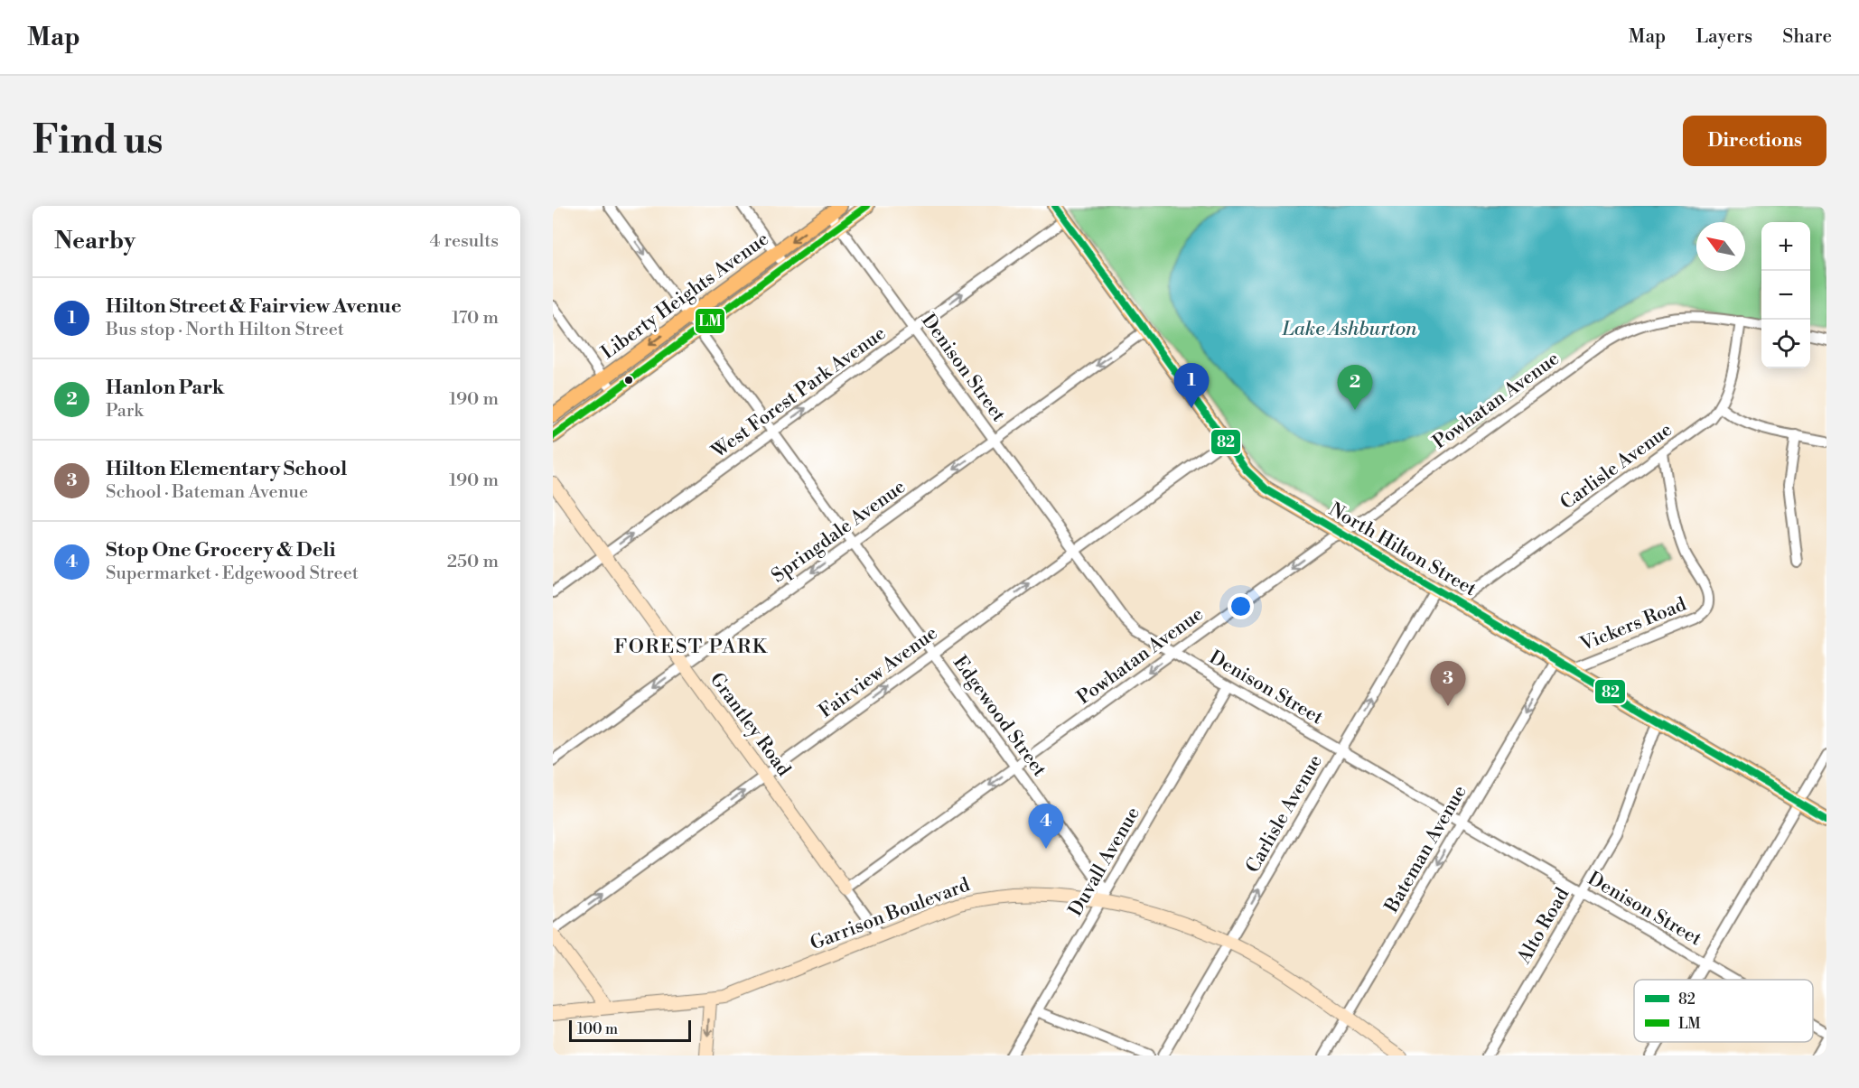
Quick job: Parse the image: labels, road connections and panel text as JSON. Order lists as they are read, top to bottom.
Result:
{
  "streets": {
    "main road": [
      "Liberty Heights Avenue",
      "North Hilton Street",
      "Grantley Road",
      "Garrison Boulevard"
    ],
    "street": [
      "Denison Street",
      "West Forest Park Avenue",
      "Powhatan Avenue",
      "Carlisle Avenue",
      "Springdale Avenue",
      "Vickers Road",
      "Fairview Avenue",
      "Edgewood Street",
      "Bateman Avenue",
      "Duvall Avenue",
      "Alto Road"
    ]
  },
  "crossings": [
    ["Liberty Heights Avenue", "Denison Street"],
    ["Liberty Heights Avenue", "Edgewood Street"],
    ["Denison Street", "West Forest Park Avenue"],
    ["Denison Street", "Powhatan Avenue"],
    ["Denison Street", "Carlisle Avenue"],
    ["Denison Street", "Springdale Avenue"],
    ["Denison Street", "Fairview Avenue"],
    ["Denison Street", "Bateman Avenue"],
    ["Denison Street", "Duvall Avenue"],
    ["Denison Street", "Alto Road"],
    ["West Forest Park Avenue", "North Hilton Street"],
    ["West Forest Park Avenue", "Edgewood Street"],
    ["West Forest Park Avenue", "Grantley Road"],
    ["Powhatan Avenue", "Carlisle Avenue"],
    ["Powhatan Avenue", "North Hilton Street"],
    ["Powhatan Avenue", "Edgewood Street"],
    ["Powhatan Avenue", "Grantley Road"],
    ["Carlisle Avenue", "North Hilton Street"],
    ["Carlisle Avenue", "Vickers Road"],
    ["Carlisle Avenue", "Garrison Boulevard"],
    ["Springdale Avenue", "North Hilton Street"],
    ["Springdale Avenue", "Edgewood Street"],
    ["Springdale Avenue", "Grantley Road"],
    ["North Hilton Street", "Vickers Road"],
    ["North Hilton Street", "Fairview Avenue"],
    ["North Hilton Street", "Bateman Avenue"],
    ["North Hilton Street", "Alto Road"],
    ["Fairview Avenue", "Edgewood Street"],
    ["Fairview Avenue", "Grantley Road"],
    ["Edgewood Street", "Duvall Avenue"],
    ["Edgewood Street", "Garrison Boulevard"],
    ["Grantley Road", "Garrison Boulevard"],
    ["Bateman Avenue", "Garrison Boulevard"],
    ["Duvall Avenue", "Garrison Boulevard"]
  ],
  "one_way": [
    "West Forest Park Avenue",
    "Powhatan Avenue",
    "Carlisle Avenue",
    "Springdale Avenue",
    "Fairview Avenue",
    "Bateman Avenue"
  ],
  "districts": ["FOREST PARK"],
  "water": ["Lake Ashburton"],
  "lines": ["transit line 82", "transit line LM"],
  "legend": ["82", "LM"],
  "scale_bar": "100 m",
  "north": "top left",
  "page": {
    "header": "Map",
    "nav": ["Map", "Layers", "Share"],
    "buttons": "Directions",
    "title": "Find us",
    "heading": ["Nearby", "4 results"],
    "map_buttons": ["+", "−"],
    "list": [
      {
        "mark": "1",
        "name": "Hilton Street & Fairview Avenue",
        "note": "Bus stop · North Hilton Street",
        "value": "170 m"
      },
      {
        "mark": "2",
        "name": "Hanlon Park",
        "note": "Park",
        "value": "190 m"
      },
      {
        "mark": "3",
        "name": "Hilton Elementary School",
        "note": "School · Bateman Avenue",
        "value": "190 m"
      },
      {
        "mark": "4",
        "name": "Stop One Grocery & Deli",
        "note": "Supermarket · Edgewood Street",
        "value": "250 m"
      }
    ],
    "pins": [
      "1",
      "2",
      "3",
      "4"
    ],
    "scale": "100 m"
  }
}
